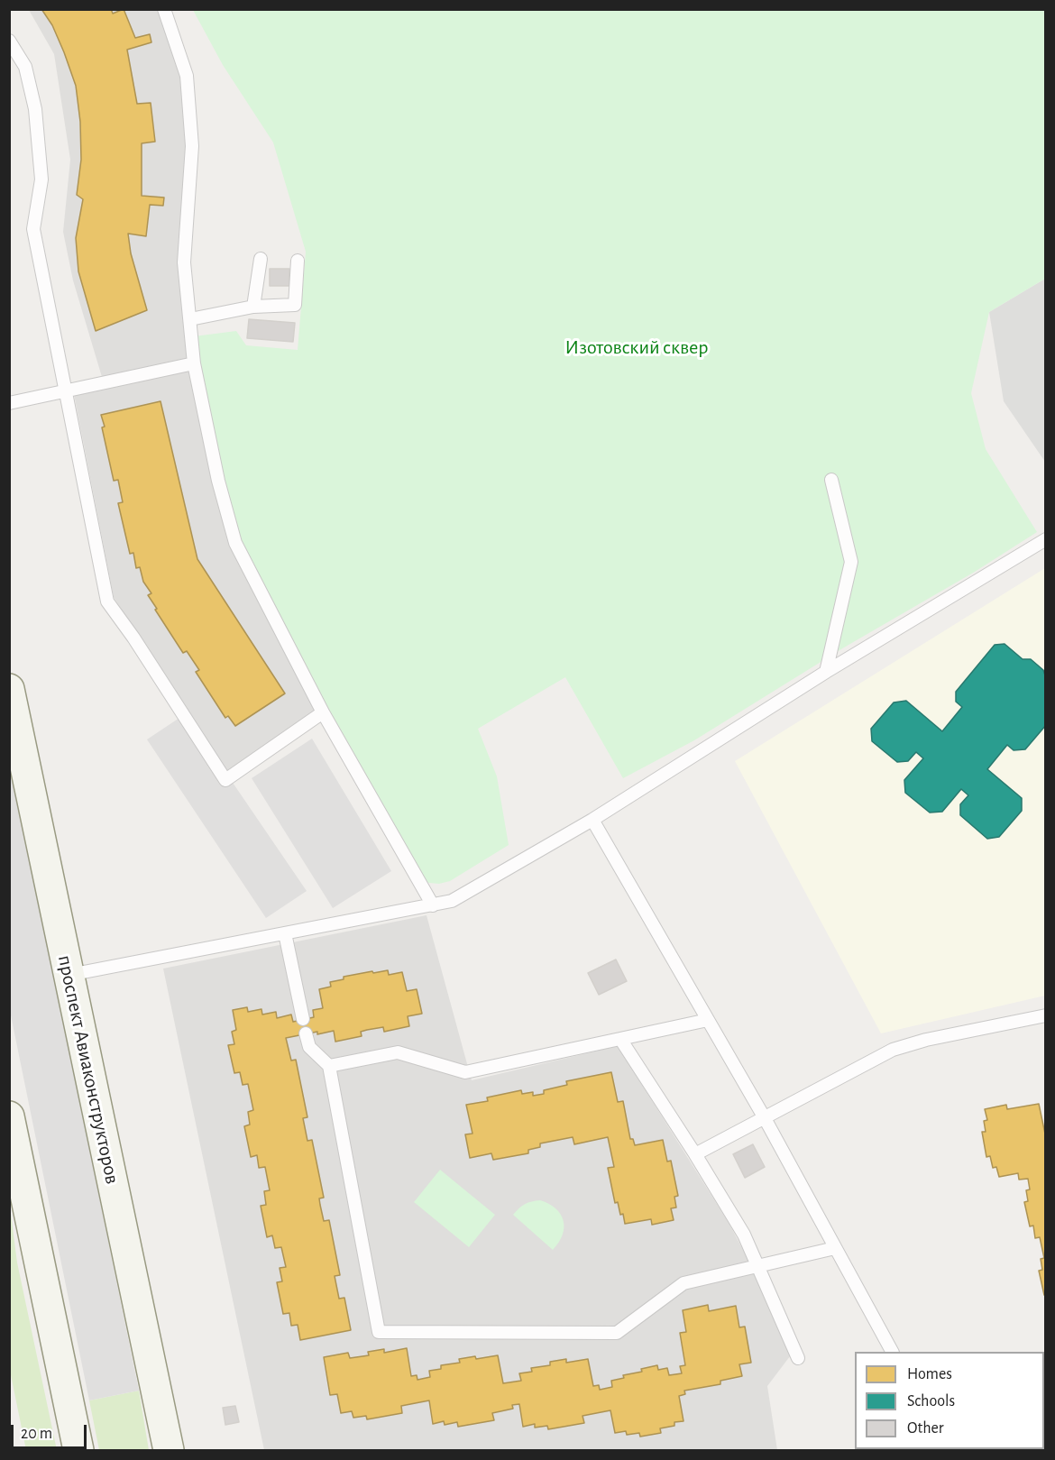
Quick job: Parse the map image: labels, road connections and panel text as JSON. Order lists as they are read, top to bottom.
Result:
{
  "streets": {
    "street": ["проспект Авиаконструкторов"]
  },
  "parks": ["Изотовский сквер"],
  "legend": ["Homes", "Schools", "Other"],
  "scale_bar": "20 m"
}
